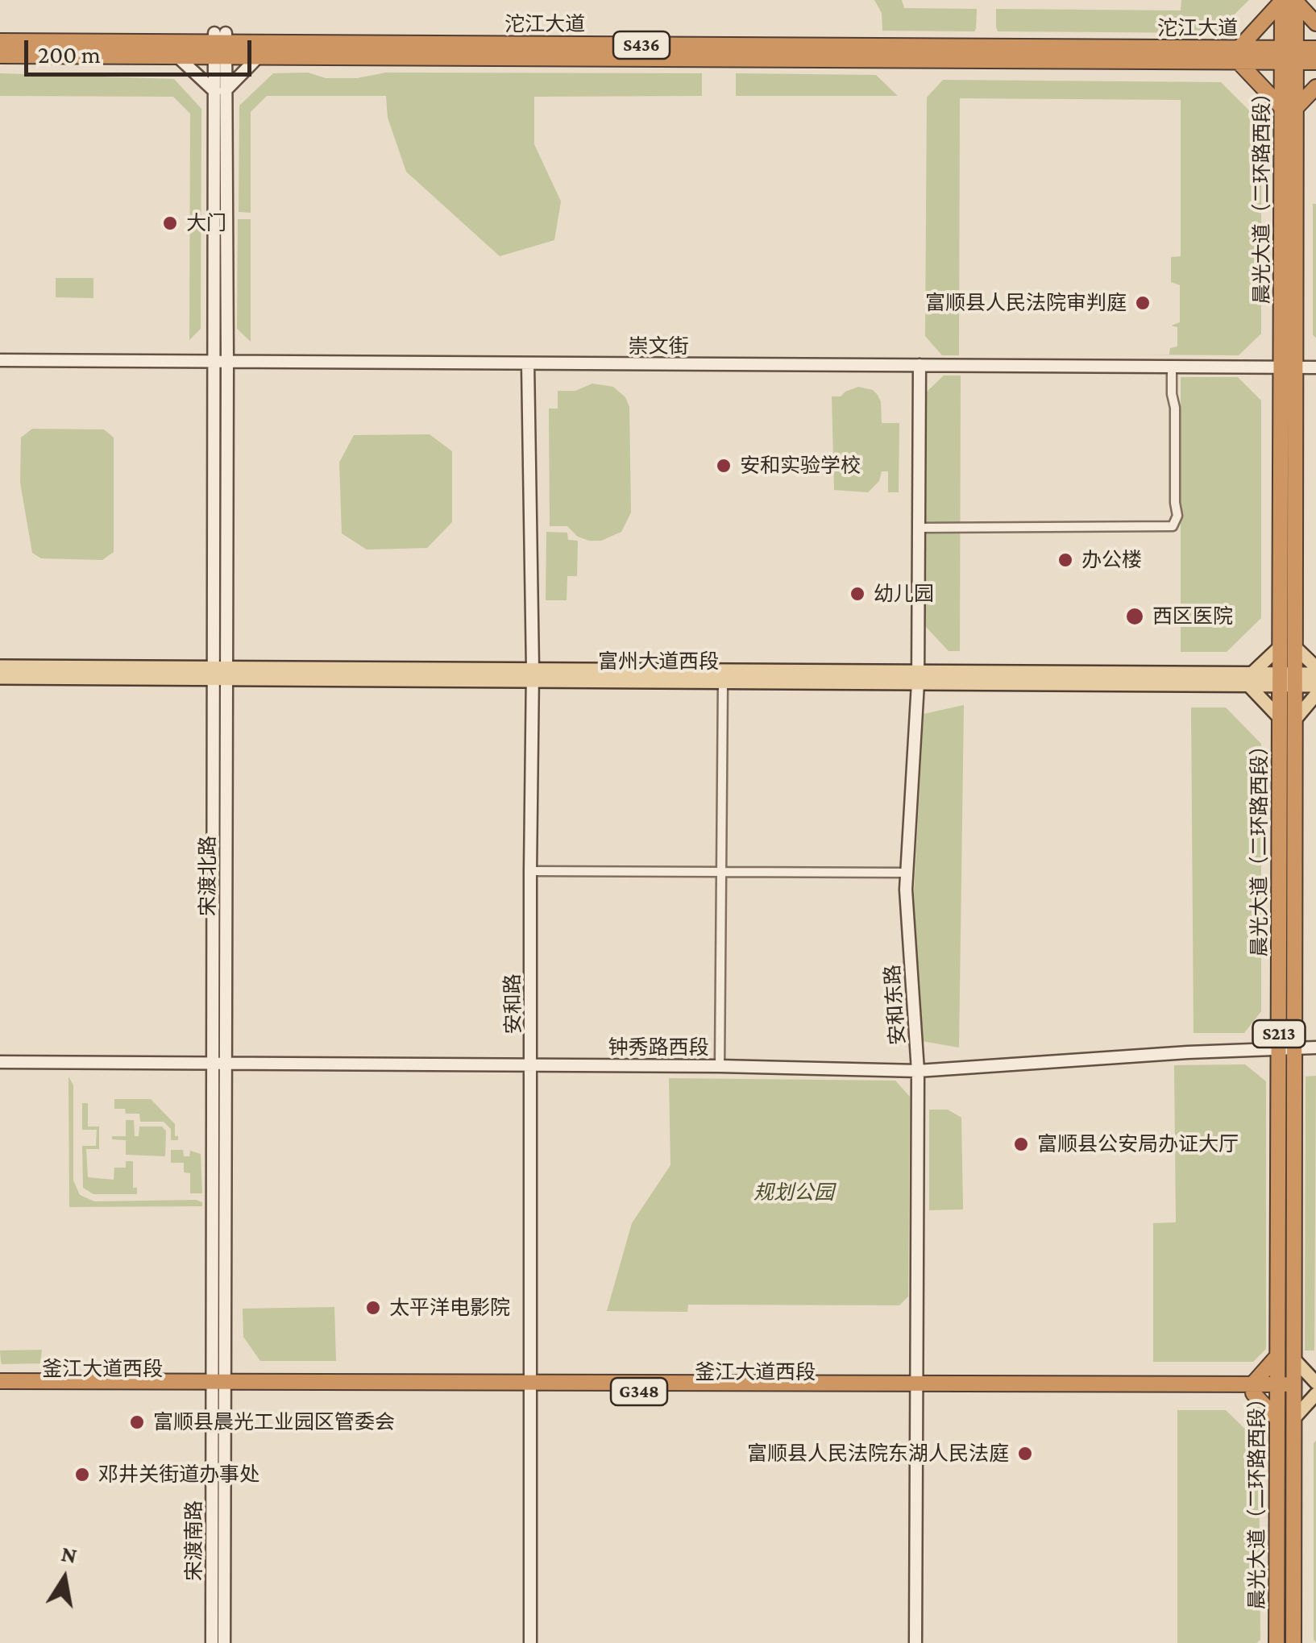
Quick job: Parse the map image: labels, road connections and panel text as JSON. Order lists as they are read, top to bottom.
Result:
{
  "streets": {
    "highway": [
      "沱江大道",
      "S436",
      "晨光大道（二环路西段）",
      "S213",
      "釜江大道西段",
      "G348"
    ],
    "main road": ["富州大道西段"],
    "street": [
      "崇文街",
      "宋渡北路",
      "安和路",
      "安和东路",
      "钟秀路西段",
      "宋渡南路"
    ]
  },
  "crossings": [
    ["沱江大道", "S436"],
    ["沱江大道", "晨光大道（二环路西段）"],
    ["沱江大道", "宋渡北路"],
    ["S436", "晨光大道（二环路西段）"],
    ["晨光大道（二环路西段）", "崇文街"],
    ["晨光大道（二环路西段）", "富州大道西段"],
    ["晨光大道（二环路西段）", "钟秀路西段"],
    ["晨光大道（二环路西段）", "釜江大道西段"],
    ["崇文街", "宋渡北路"],
    ["崇文街", "安和路"],
    ["崇文街", "安和东路"],
    ["富州大道西段", "宋渡北路"],
    ["富州大道西段", "安和路"],
    ["富州大道西段", "安和东路"],
    ["宋渡北路", "钟秀路西段"],
    ["宋渡北路", "釜江大道西段"],
    ["宋渡北路", "宋渡南路"],
    ["安和路", "钟秀路西段"],
    ["安和路", "釜江大道西段"],
    ["安和东路", "钟秀路西段"],
    ["安和东路", "釜江大道西段"],
    ["釜江大道西段", "宋渡南路"]
  ],
  "parks": ["规划公园"],
  "places": [
    "大门",
    "富顺县人民法院审判庭",
    "安和实验学校",
    "办公楼",
    "幼儿园",
    "西区医院",
    "富顺县公安局办证大厅",
    "太平洋电影院",
    "富顺县晨光工业园区管委会",
    "富顺县人民法院东湖人民法庭",
    "邓井关街道办事处"
  ],
  "scale_bar": "200 m",
  "north": "top"
}
